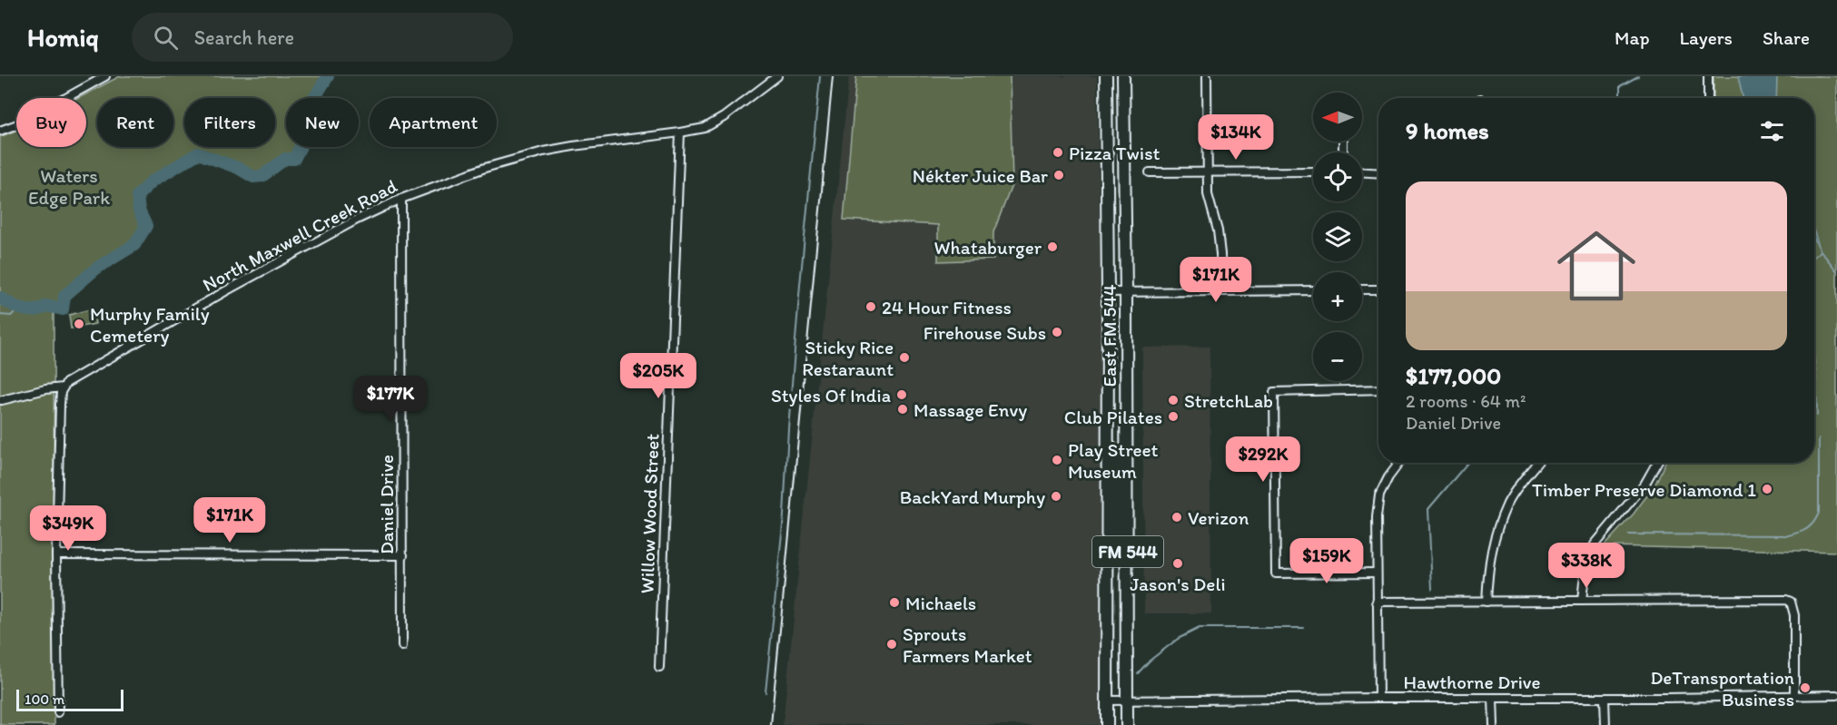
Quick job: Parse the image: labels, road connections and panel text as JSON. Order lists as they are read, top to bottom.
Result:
{
  "streets": {
    "main road": ["East FM 544", "FM 544"],
    "street": [
      "North Maxwell Creek Road",
      "Daniel Drive",
      "Willow Wood Street",
      "Hawthorne Drive"
    ]
  },
  "crossings": [
    ["North Maxwell Creek Road", "Daniel Drive"],
    ["North Maxwell Creek Road", "Willow Wood Street"],
    ["East FM 544", "Hawthorne Drive"]
  ],
  "parks": ["Waters Edge Park"],
  "places": [
    "Pizza Twist",
    "Nékter Juice Bar",
    "Whataburger",
    "24 Hour Fitness",
    "Murphy Family Cemetery",
    "Firehouse Subs",
    "Sticky Rice Restaraunt",
    "Styles Of India",
    "StretchLab",
    "Massage Envy",
    "Club Pilates",
    "Play Street Museum",
    "Timber Preserve Diamond 1",
    "BackYard Murphy",
    "Verizon",
    "Jason's Deli",
    "Michaels",
    "Sprouts Farmers Market",
    "DeTransportation Business"
  ],
  "scale_bar": "100 m",
  "north": "left",
  "page": {
    "header": "Homiq",
    "search": "Search here",
    "nav": ["Map", "Layers", "Share"],
    "map_buttons": ["+", "−"],
    "chip": [
      "Buy",
      "Rent",
      "Filters",
      "New",
      "Apartment"
    ],
    "heading": "9 homes",
    "price": [
      "$134K",
      "$171K",
      "$205K",
      "$177K",
      "$292K",
      "$171K",
      "$349K",
      "$159K",
      "$338K"
    ],
    "list": [
      {
        "name": "$177,000",
        "note": "2 rooms · 64 m² · Daniel Drive"
      }
    ],
    "scale": "100 m"
  }
}
